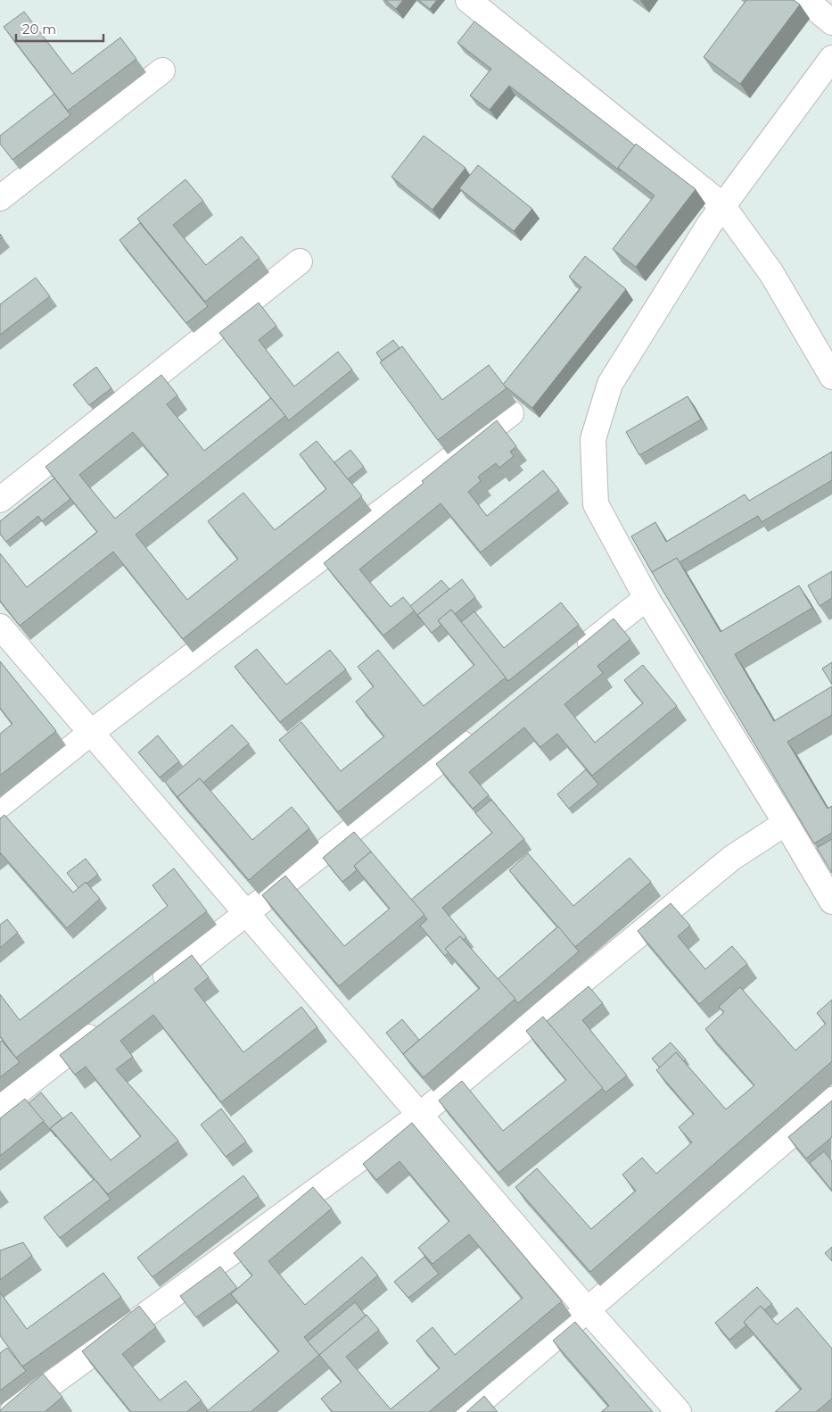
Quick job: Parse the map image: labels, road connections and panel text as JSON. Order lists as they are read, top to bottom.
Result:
{
  "scale_bar": "20 m"
}
